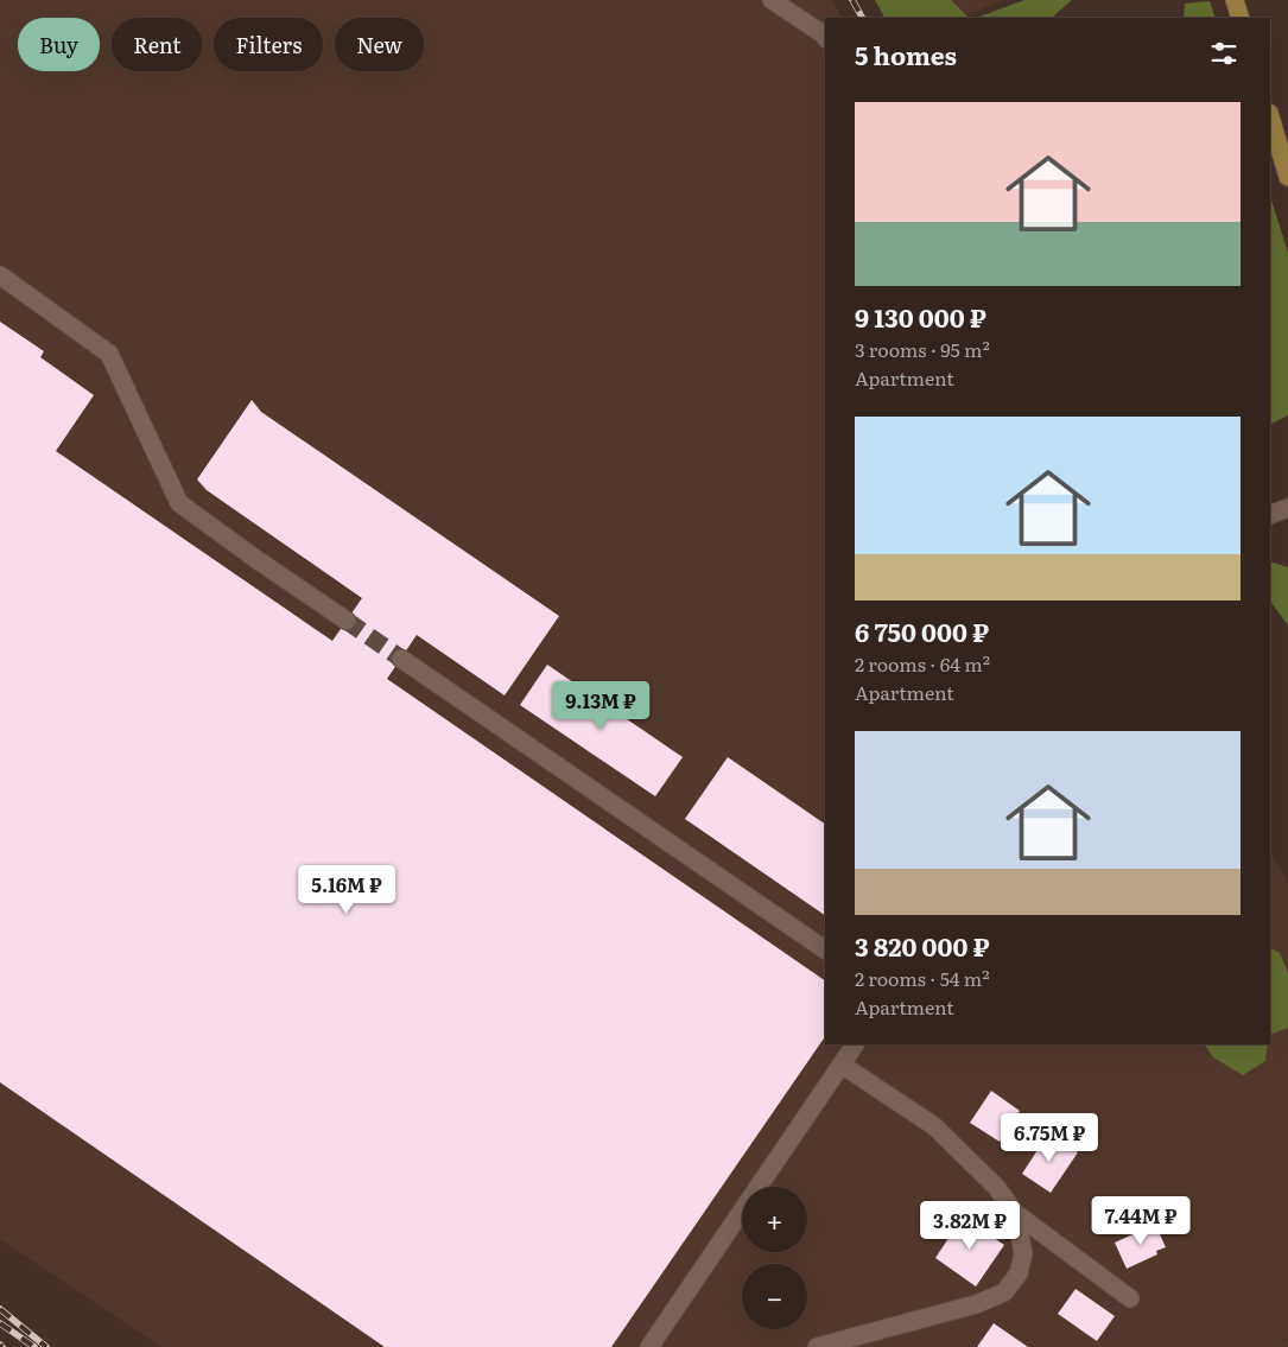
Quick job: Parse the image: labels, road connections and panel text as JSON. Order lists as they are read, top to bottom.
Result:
{
  "page": {
    "chip": [
      "Buy",
      "Rent",
      "Filters",
      "New"
    ],
    "heading": "5 homes",
    "list": [
      {
        "name": "9 130 000 ₽",
        "note": "3 rooms · 95 m² · Apartment"
      },
      {
        "name": "6 750 000 ₽",
        "note": "2 rooms · 64 m² · Apartment"
      },
      {
        "name": "3 820 000 ₽",
        "note": "2 rooms · 54 m² · Apartment"
      }
    ],
    "price": [
      "9.13M ₽",
      "5.16M ₽",
      "6.75M ₽",
      "7.44M ₽",
      "3.82M ₽"
    ],
    "map_buttons": ["+", "−"]
  }
}
